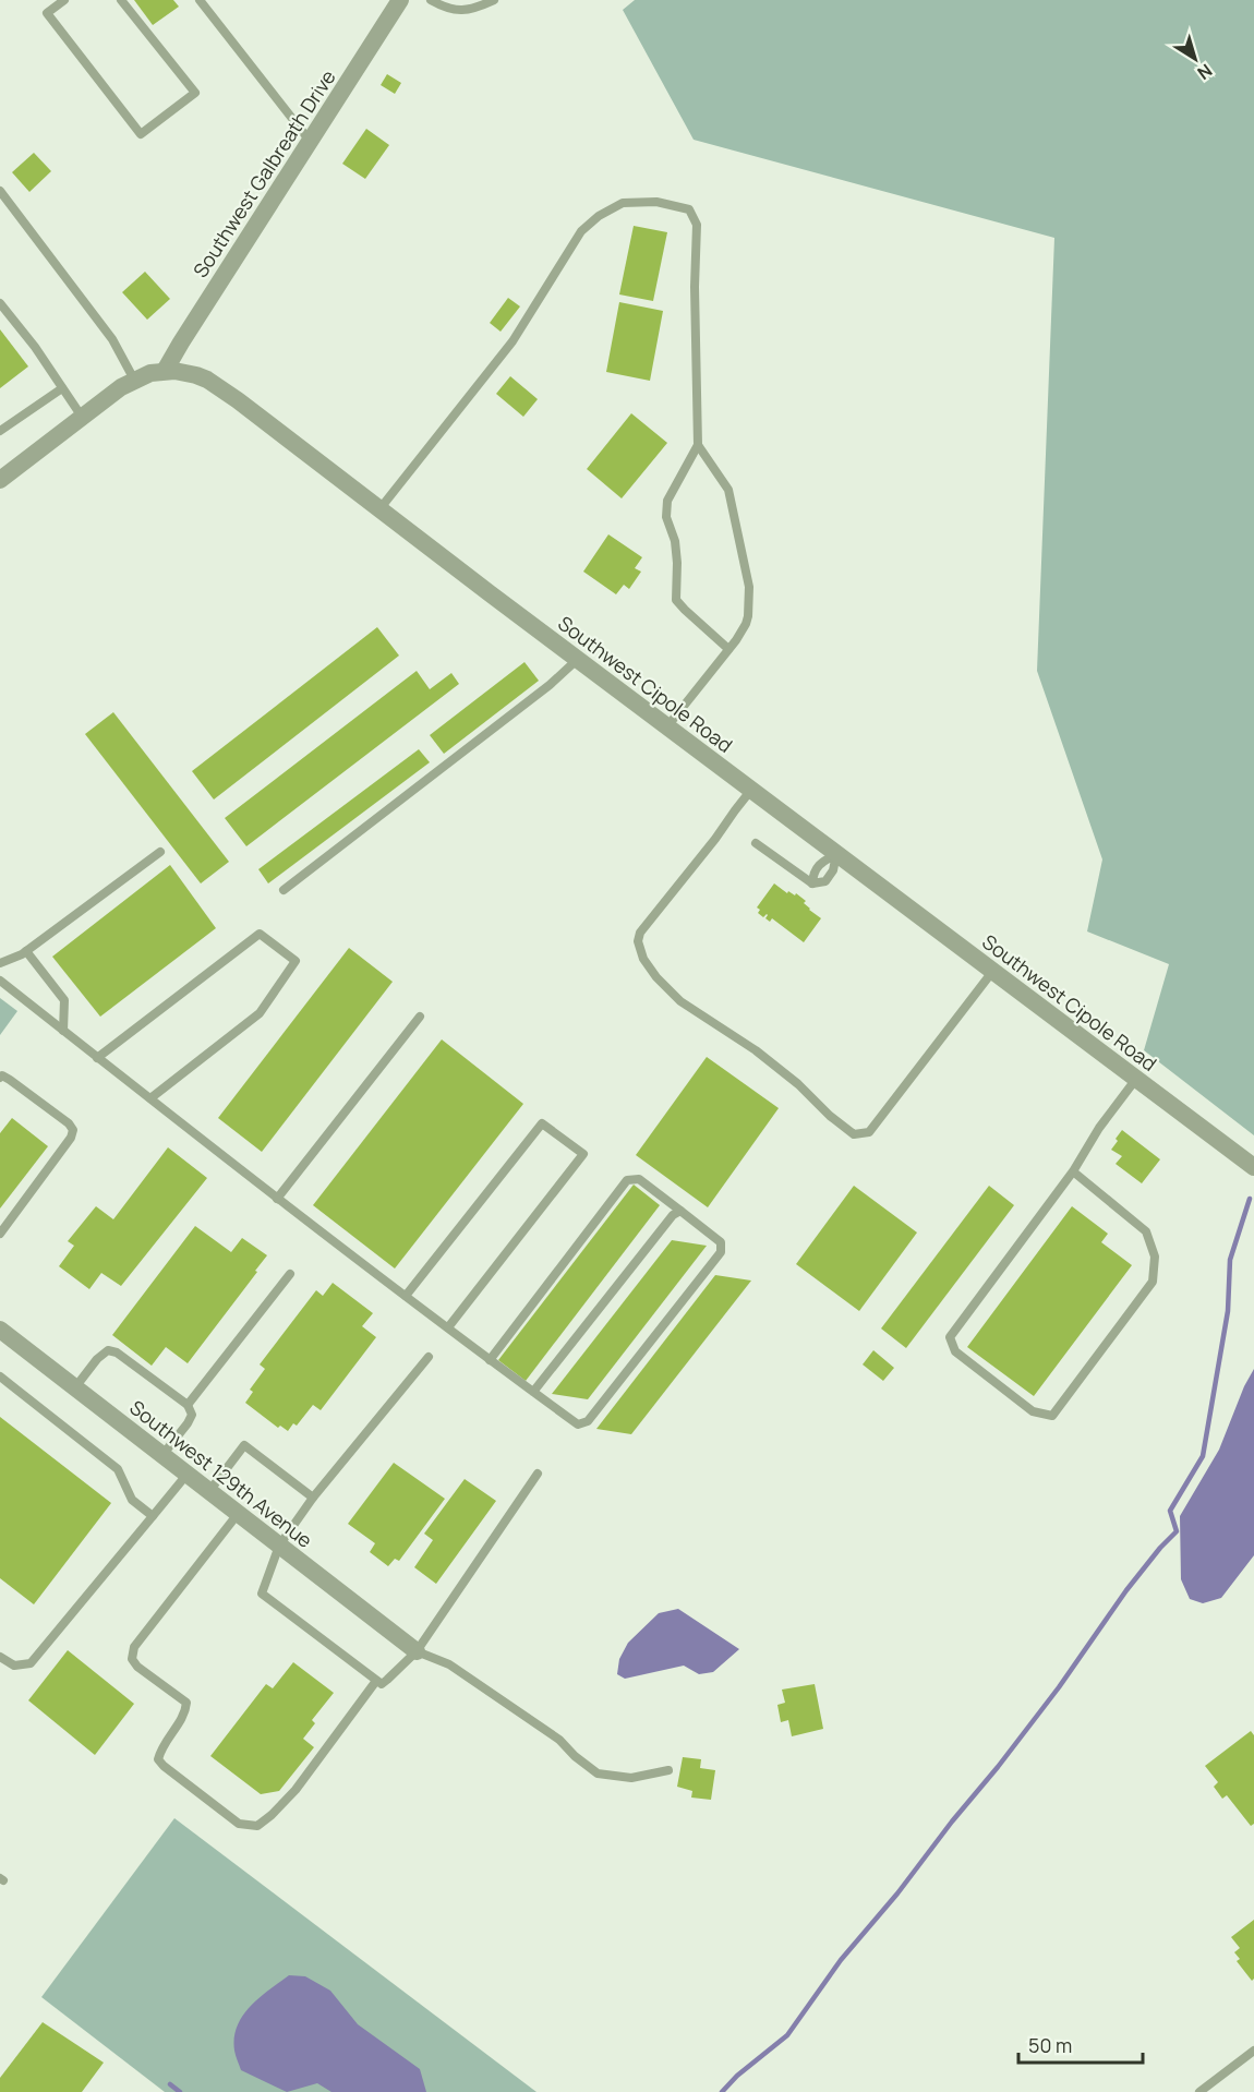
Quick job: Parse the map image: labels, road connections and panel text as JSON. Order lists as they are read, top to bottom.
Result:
{
  "streets": {
    "street": ["Southwest Galbreath Drive", "Southwest Cipole Road", "Southwest 129th Avenue"]
  },
  "crossings": [
    ["Southwest Galbreath Drive", "Southwest Cipole Road"]
  ],
  "scale_bar": "50 m",
  "north": "bottom right"
}
